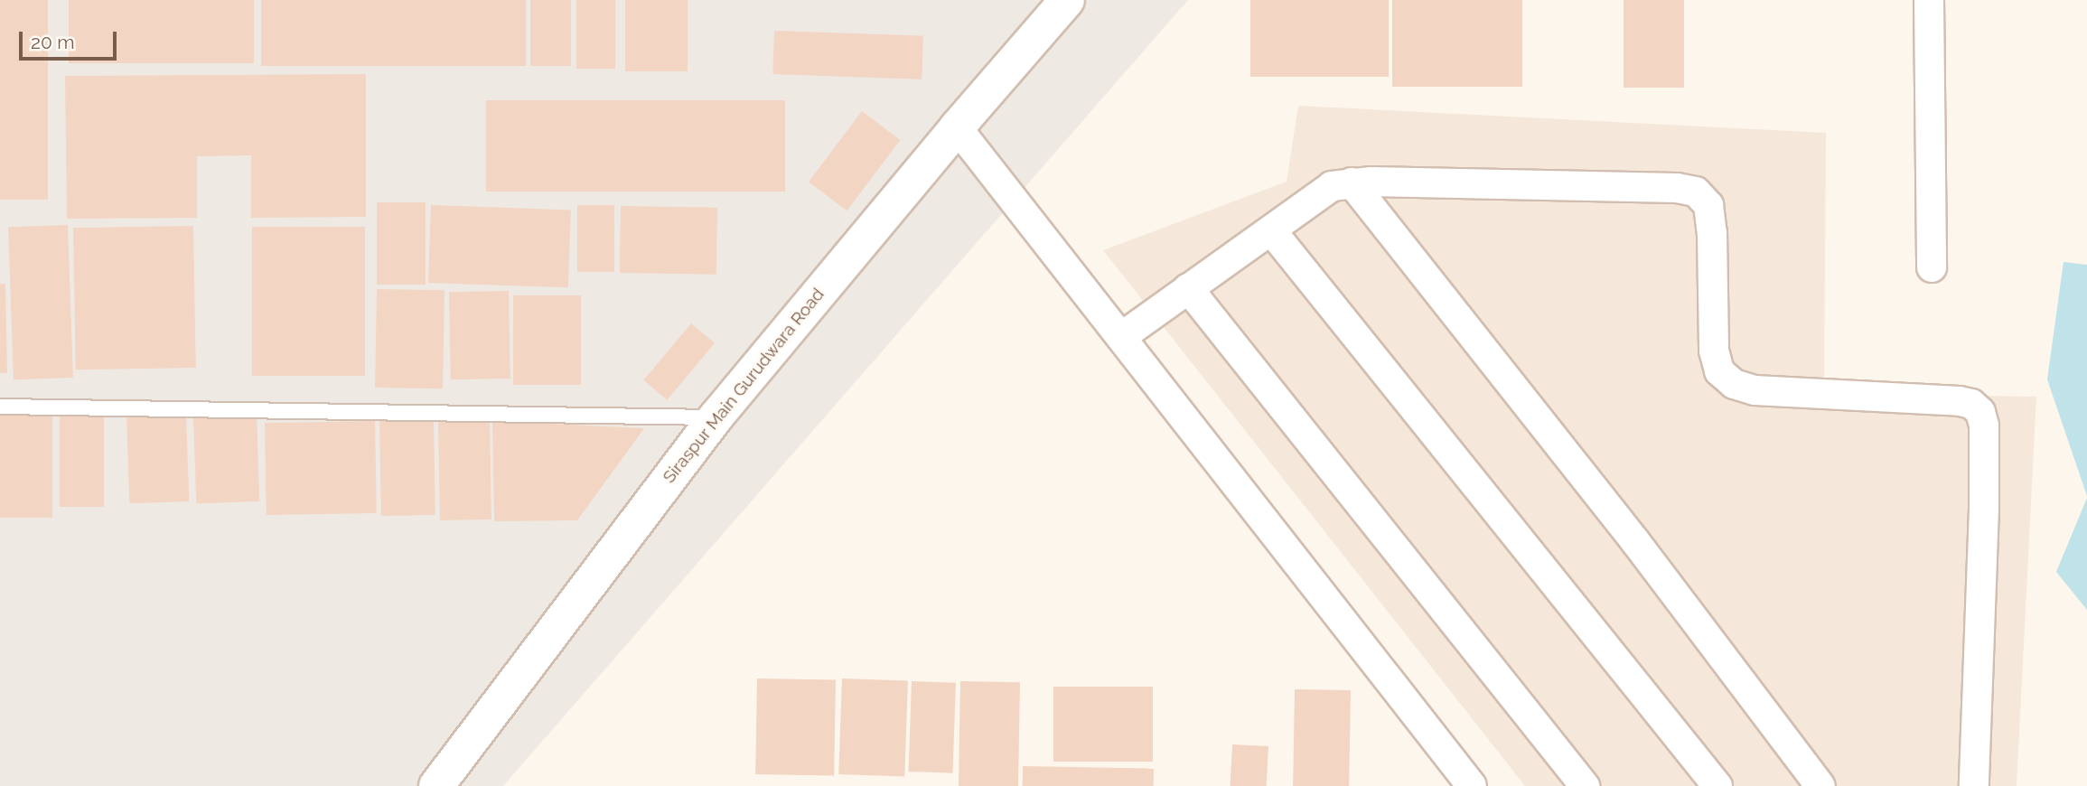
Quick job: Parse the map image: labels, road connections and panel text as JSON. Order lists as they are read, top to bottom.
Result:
{
  "streets": {
    "street": ["Siraspur Main Gurudwara Road"]
  },
  "scale_bar": "20 m"
}
